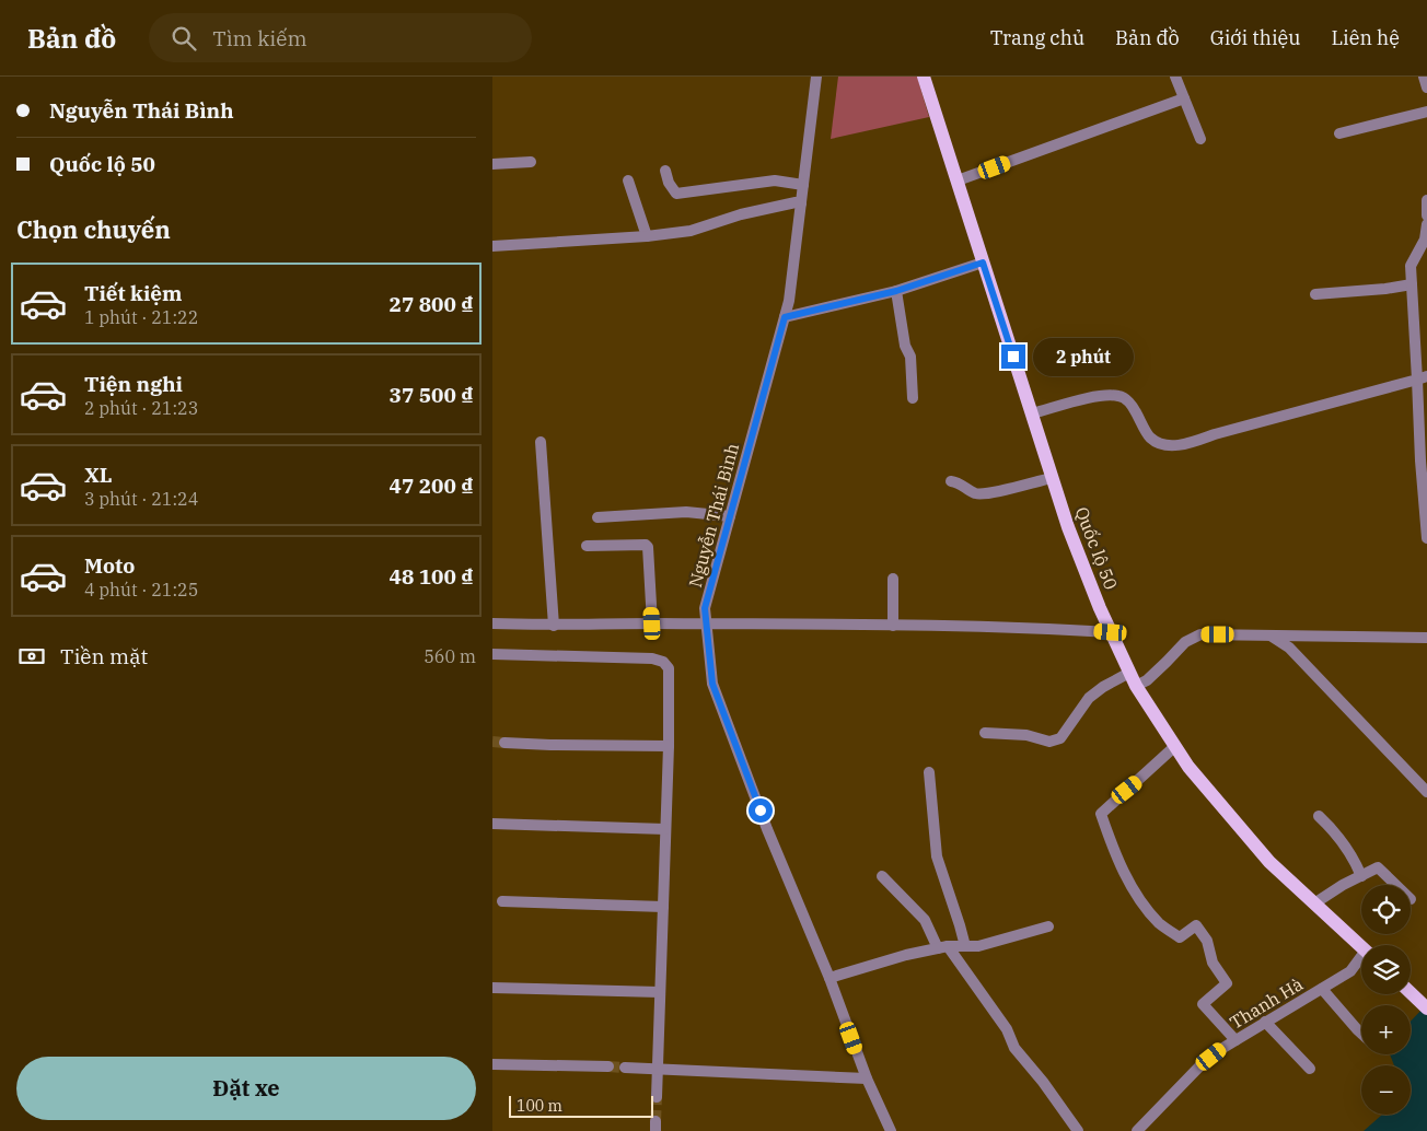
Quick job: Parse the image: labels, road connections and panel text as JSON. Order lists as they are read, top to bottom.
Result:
{
  "streets": {
    "main road": ["Quốc lộ 50"],
    "street": ["Nguyễn Thái Bình", "Thanh Hà"]
  },
  "scale_bar": "100 m",
  "page": {
    "header": "Bản đồ",
    "search": "Tìm kiếm",
    "nav": [
      "Trang chủ",
      "Bản đồ",
      "Giới thiệu",
      "Liên hệ"
    ],
    "banner": ["Nguyễn Thái Bình", "Quốc lộ 50"],
    "heading": "Chọn chuyến",
    "list": [
      {
        "name": "Tiết kiệm",
        "note": "1 phút · 21:22",
        "value": "27 800 ₫"
      },
      {
        "name": "Tiện nghi",
        "note": "2 phút · 21:23",
        "value": "37 500 ₫"
      },
      {
        "name": "XL",
        "note": "3 phút · 21:24",
        "value": "47 200 ₫"
      },
      {
        "name": "Moto",
        "note": "4 phút · 21:25",
        "value": "48 100 ₫"
      }
    ],
    "bubble": "2 phút",
    "pay": ["Tiền mặt", "560 m"],
    "map_buttons": ["+", "−"],
    "buttons": "Đặt xe",
    "scale": "100 m"
  }
}
